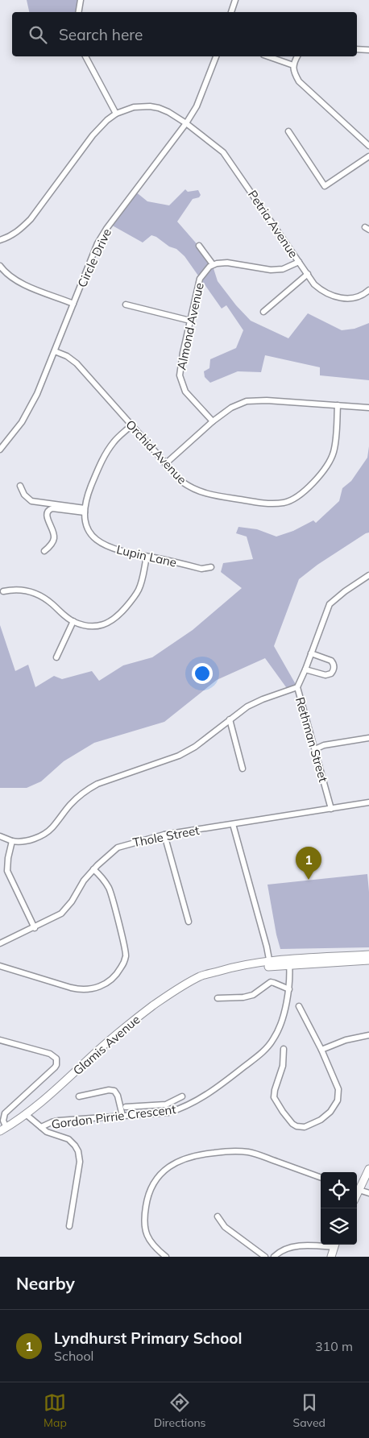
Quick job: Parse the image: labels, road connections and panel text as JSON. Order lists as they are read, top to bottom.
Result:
{
  "streets": {
    "main road": ["Glamis Avenue"],
    "street": [
      "Petria Avenue",
      "Circle Drive",
      "Almond Avenue",
      "Orchid Avenue",
      "Lupin Lane",
      "Rethman Street",
      "Thole Street",
      "Gordon Pirrie Crescent"
    ]
  },
  "crossings": [
    ["Petria Avenue", "Circle Drive"],
    ["Circle Drive", "Orchid Avenue"],
    ["Orchid Avenue", "Lupin Lane"],
    ["Rethman Street", "Thole Street"],
    ["Glamis Avenue", "Gordon Pirrie Crescent"]
  ],
  "page": {
    "search": "Search here",
    "pins": "1",
    "heading": "Nearby",
    "list": [
      {
        "mark": "1",
        "name": "Lyndhurst Primary School",
        "note": "School",
        "value": "310 m"
      }
    ],
    "nav": ["Map", "Directions", "Saved"]
  }
}
